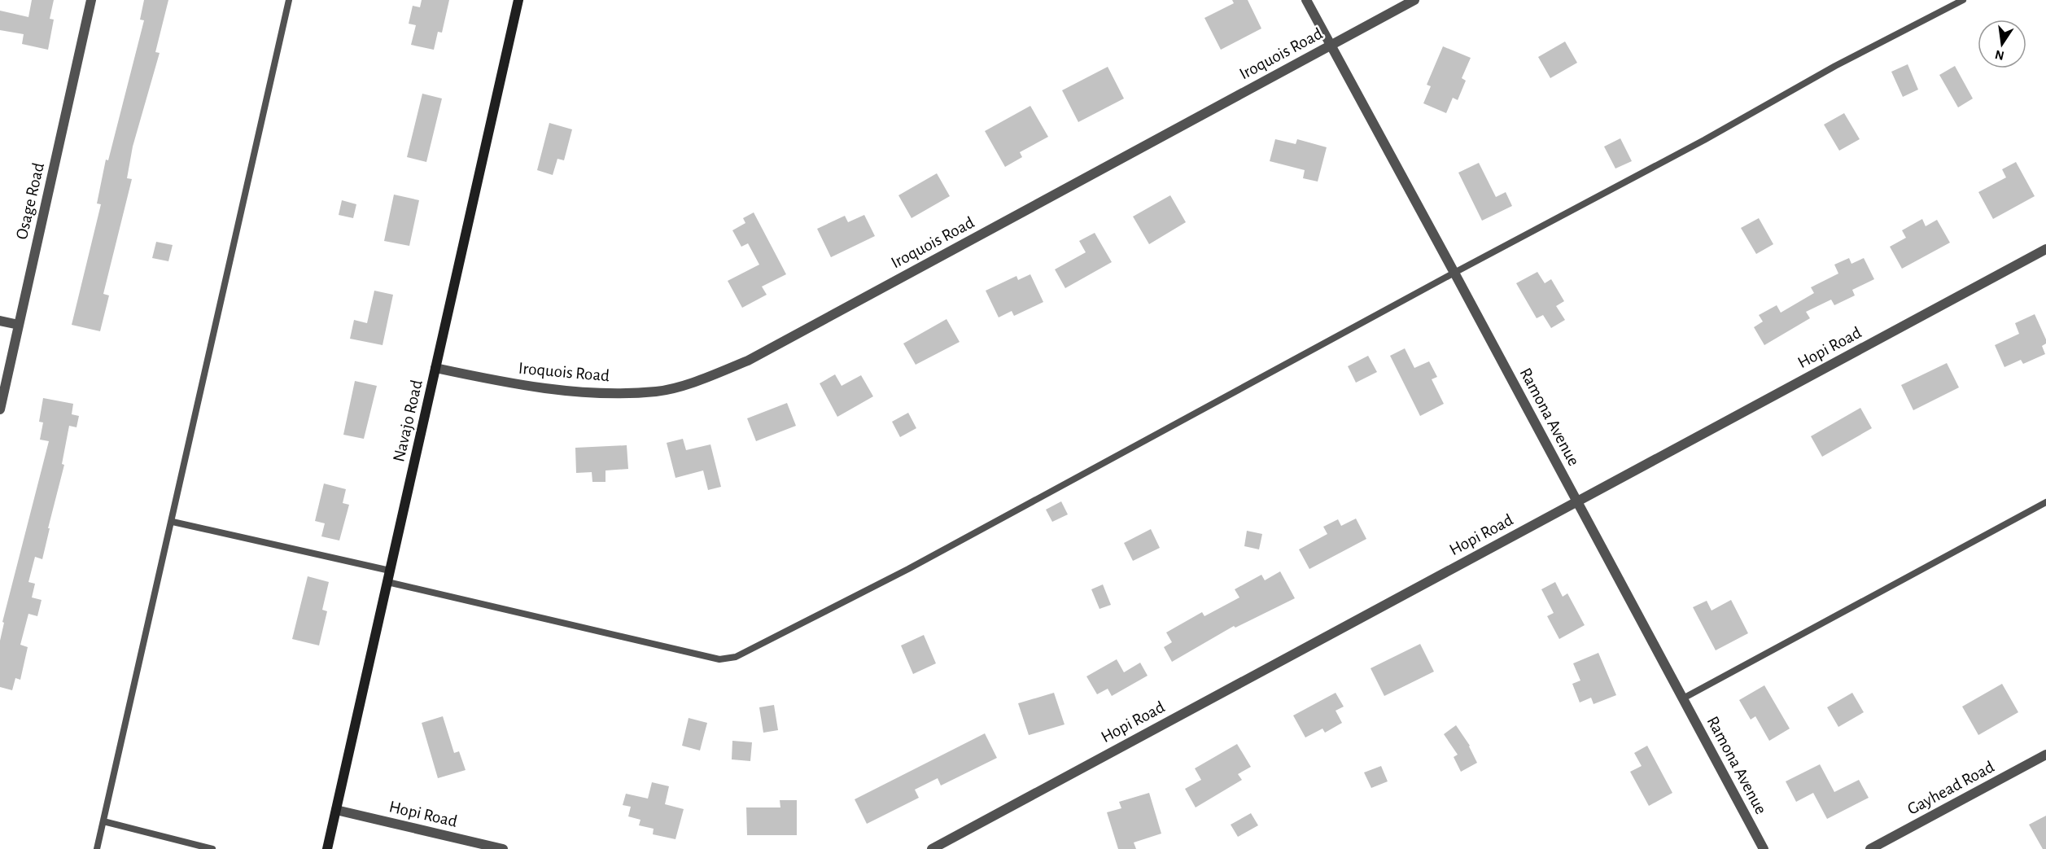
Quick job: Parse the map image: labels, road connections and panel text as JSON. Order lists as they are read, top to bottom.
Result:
{
  "streets": {
    "main road": ["Navajo Road"],
    "street": [
      "Iroquois Road",
      "Osage Road",
      "Hopi Road",
      "Ramona Avenue",
      "Gayhead Road"
    ]
  },
  "crossings": [
    ["Iroquois Road", "Ramona Avenue"],
    ["Iroquois Road", "Navajo Road"],
    ["Hopi Road", "Ramona Avenue"],
    ["Hopi Road", "Navajo Road"]
  ],
  "north": "bottom"
}
